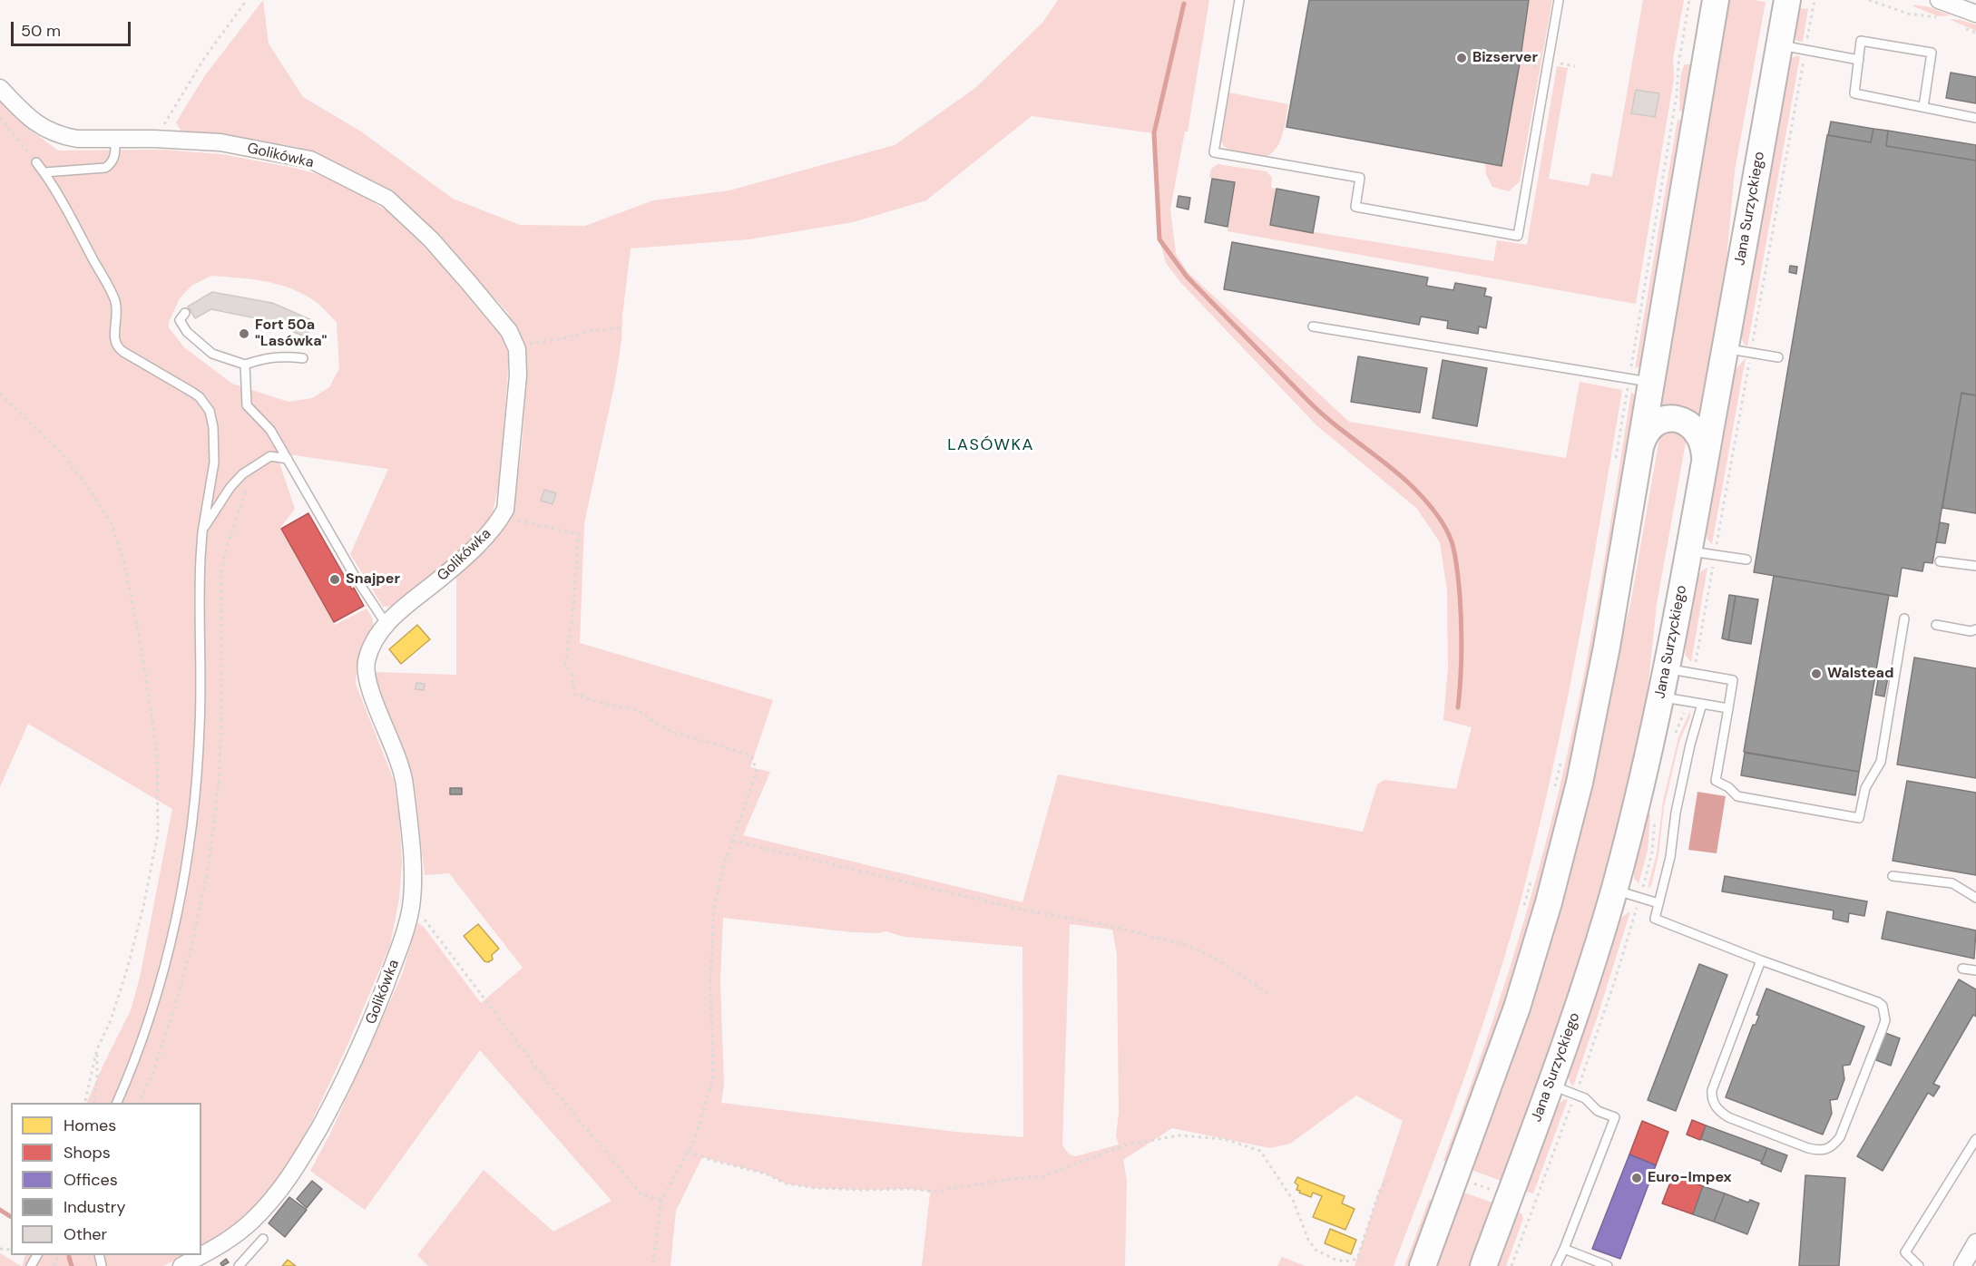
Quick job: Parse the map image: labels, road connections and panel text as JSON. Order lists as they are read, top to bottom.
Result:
{
  "streets": {
    "main road": ["Jana Surzyckiego"],
    "street": ["Golikówka"]
  },
  "districts": ["LASÓWKA"],
  "places": [
    "Bizserver",
    "Fort 50a \"Lasówka\"",
    "Snajper",
    "Walstead",
    "Euro-Impex"
  ],
  "legend": [
    "Homes",
    "Shops",
    "Offices",
    "Industry",
    "Other"
  ],
  "scale_bar": "50 m"
}
